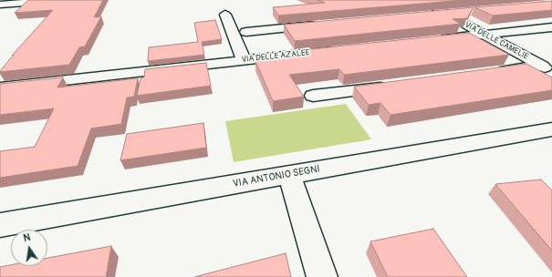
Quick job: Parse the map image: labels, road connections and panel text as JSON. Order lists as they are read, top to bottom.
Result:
{
  "streets": {
    "street": ["VIA DELLE CAMELIE", "VIA DELLE AZALEE", "VIA ANTONIO SEGNI"]
  },
  "north": "top"
}
